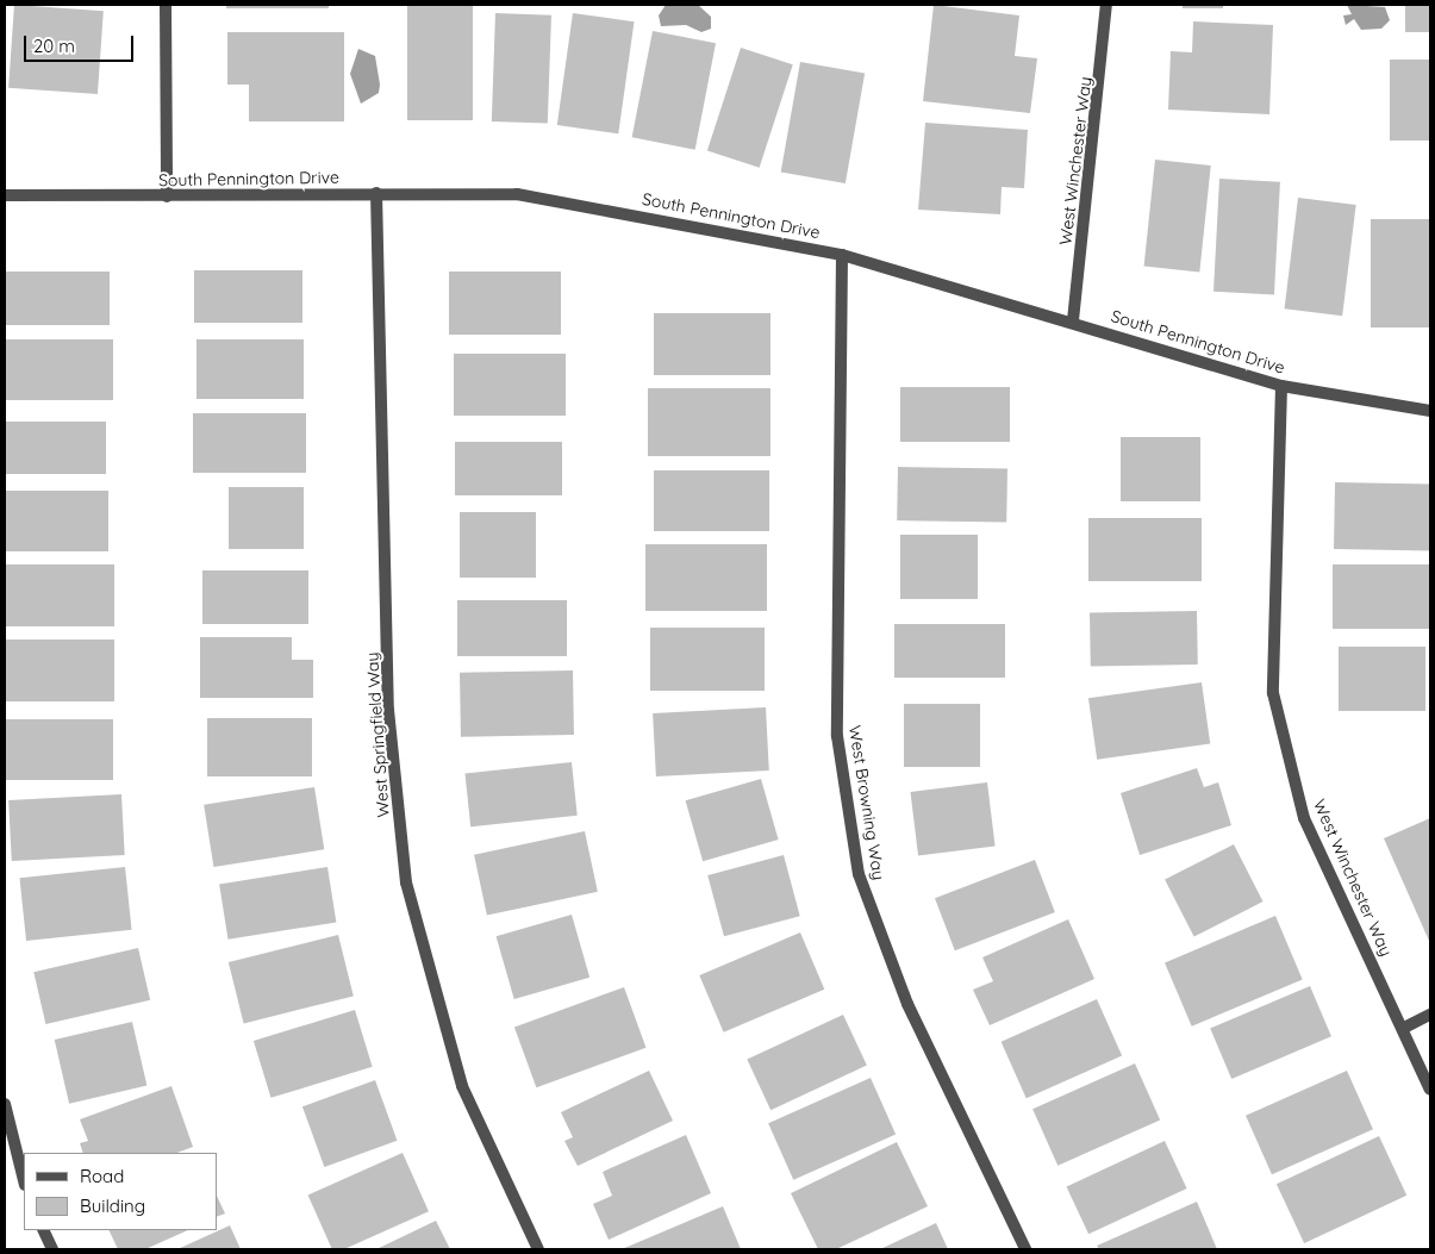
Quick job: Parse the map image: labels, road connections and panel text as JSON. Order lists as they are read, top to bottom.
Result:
{
  "streets": {
    "street": [
      "West Winchester Way",
      "South Pennington Drive",
      "West Springfield Way",
      "West Browning Way"
    ]
  },
  "crossings": [
    ["West Winchester Way", "South Pennington Drive"],
    ["South Pennington Drive", "West Springfield Way"],
    ["South Pennington Drive", "West Browning Way"]
  ],
  "legend": ["Road", "Building"],
  "scale_bar": "20 m"
}
